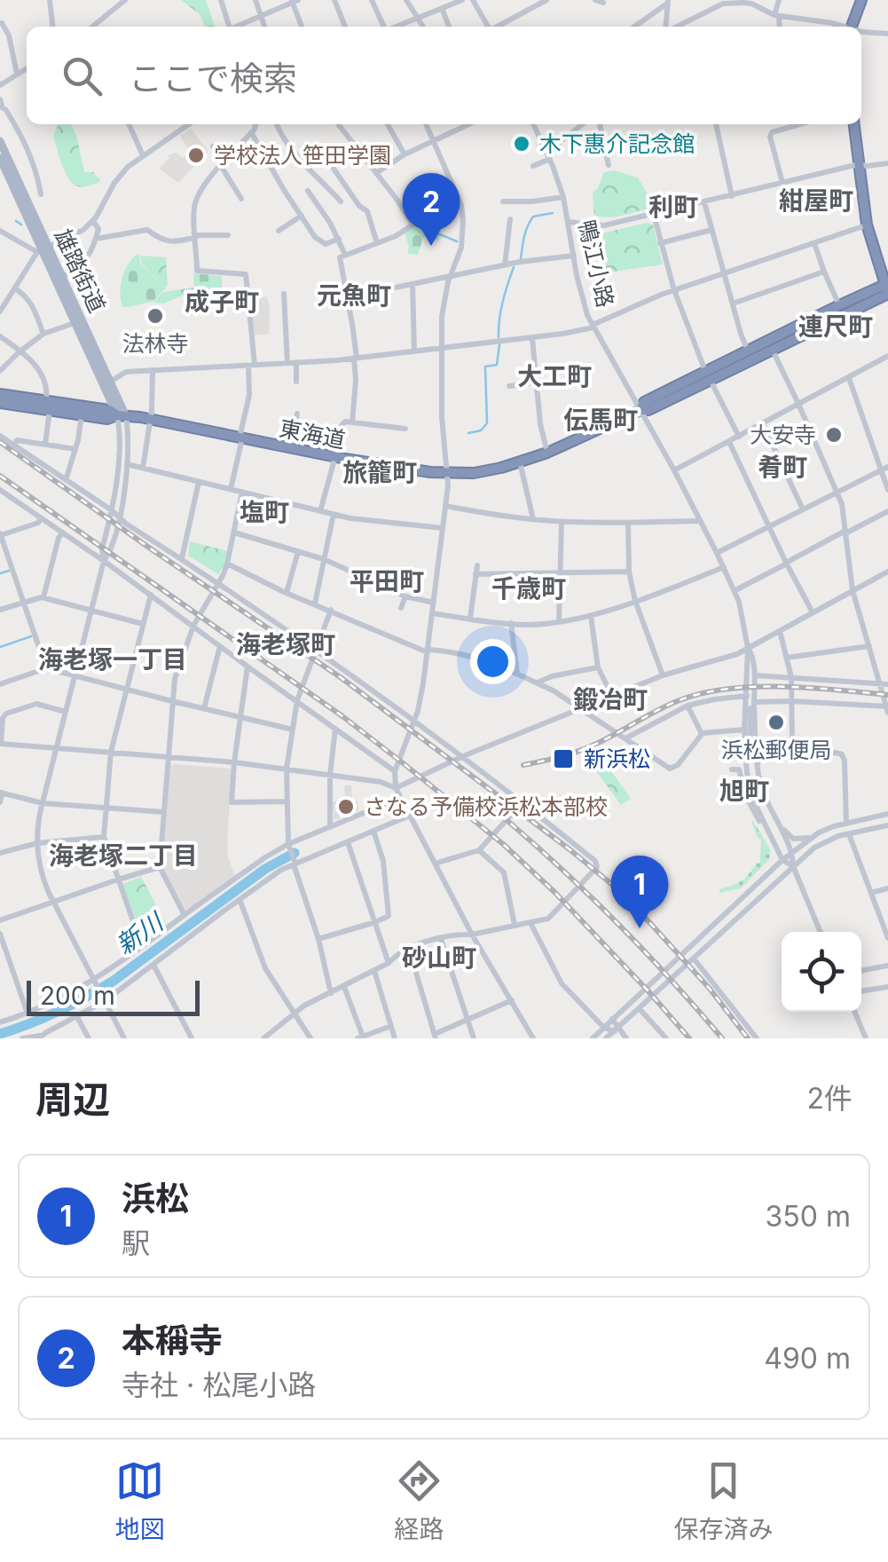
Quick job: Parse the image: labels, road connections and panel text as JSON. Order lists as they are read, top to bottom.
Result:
{
  "streets": {
    "highway": ["東海道"],
    "main road": ["雄踏街道"],
    "street": ["鴨江小路"]
  },
  "crossings": [
    ["鴨江小路", "東海道"],
    ["雄踏街道", "東海道"]
  ],
  "districts": [
    "紺屋町",
    "利町",
    "元魚町",
    "成子町",
    "連尺町",
    "大工町",
    "伝馬町",
    "肴町",
    "旅籠町",
    "塩町",
    "平田町",
    "千歳町",
    "海老塚町",
    "海老塚一丁目",
    "鍛冶町",
    "旭町",
    "海老塚二丁目",
    "砂山町"
  ],
  "water": ["新川"],
  "places": {
    "other": [
      "木下惠介記念館",
      "学校法人笹田学園",
      "法林寺",
      "大安寺",
      "浜松郵便局",
      "さなる予備校浜松本部校"
    ],
    "transit": ["新浜松"]
  },
  "scale_bar": "200 m",
  "page": {
    "search": "ここで検索",
    "pins": ["2", "1"],
    "scale": "200 m",
    "heading": ["周辺", "2件"],
    "list": [
      {
        "mark": "1",
        "name": "浜松",
        "note": "駅",
        "value": "350 m"
      },
      {
        "mark": "2",
        "name": "本稱寺",
        "note": "寺社 · 松尾小路",
        "value": "490 m"
      }
    ],
    "nav": ["地図", "経路", "保存済み"]
  }
}
